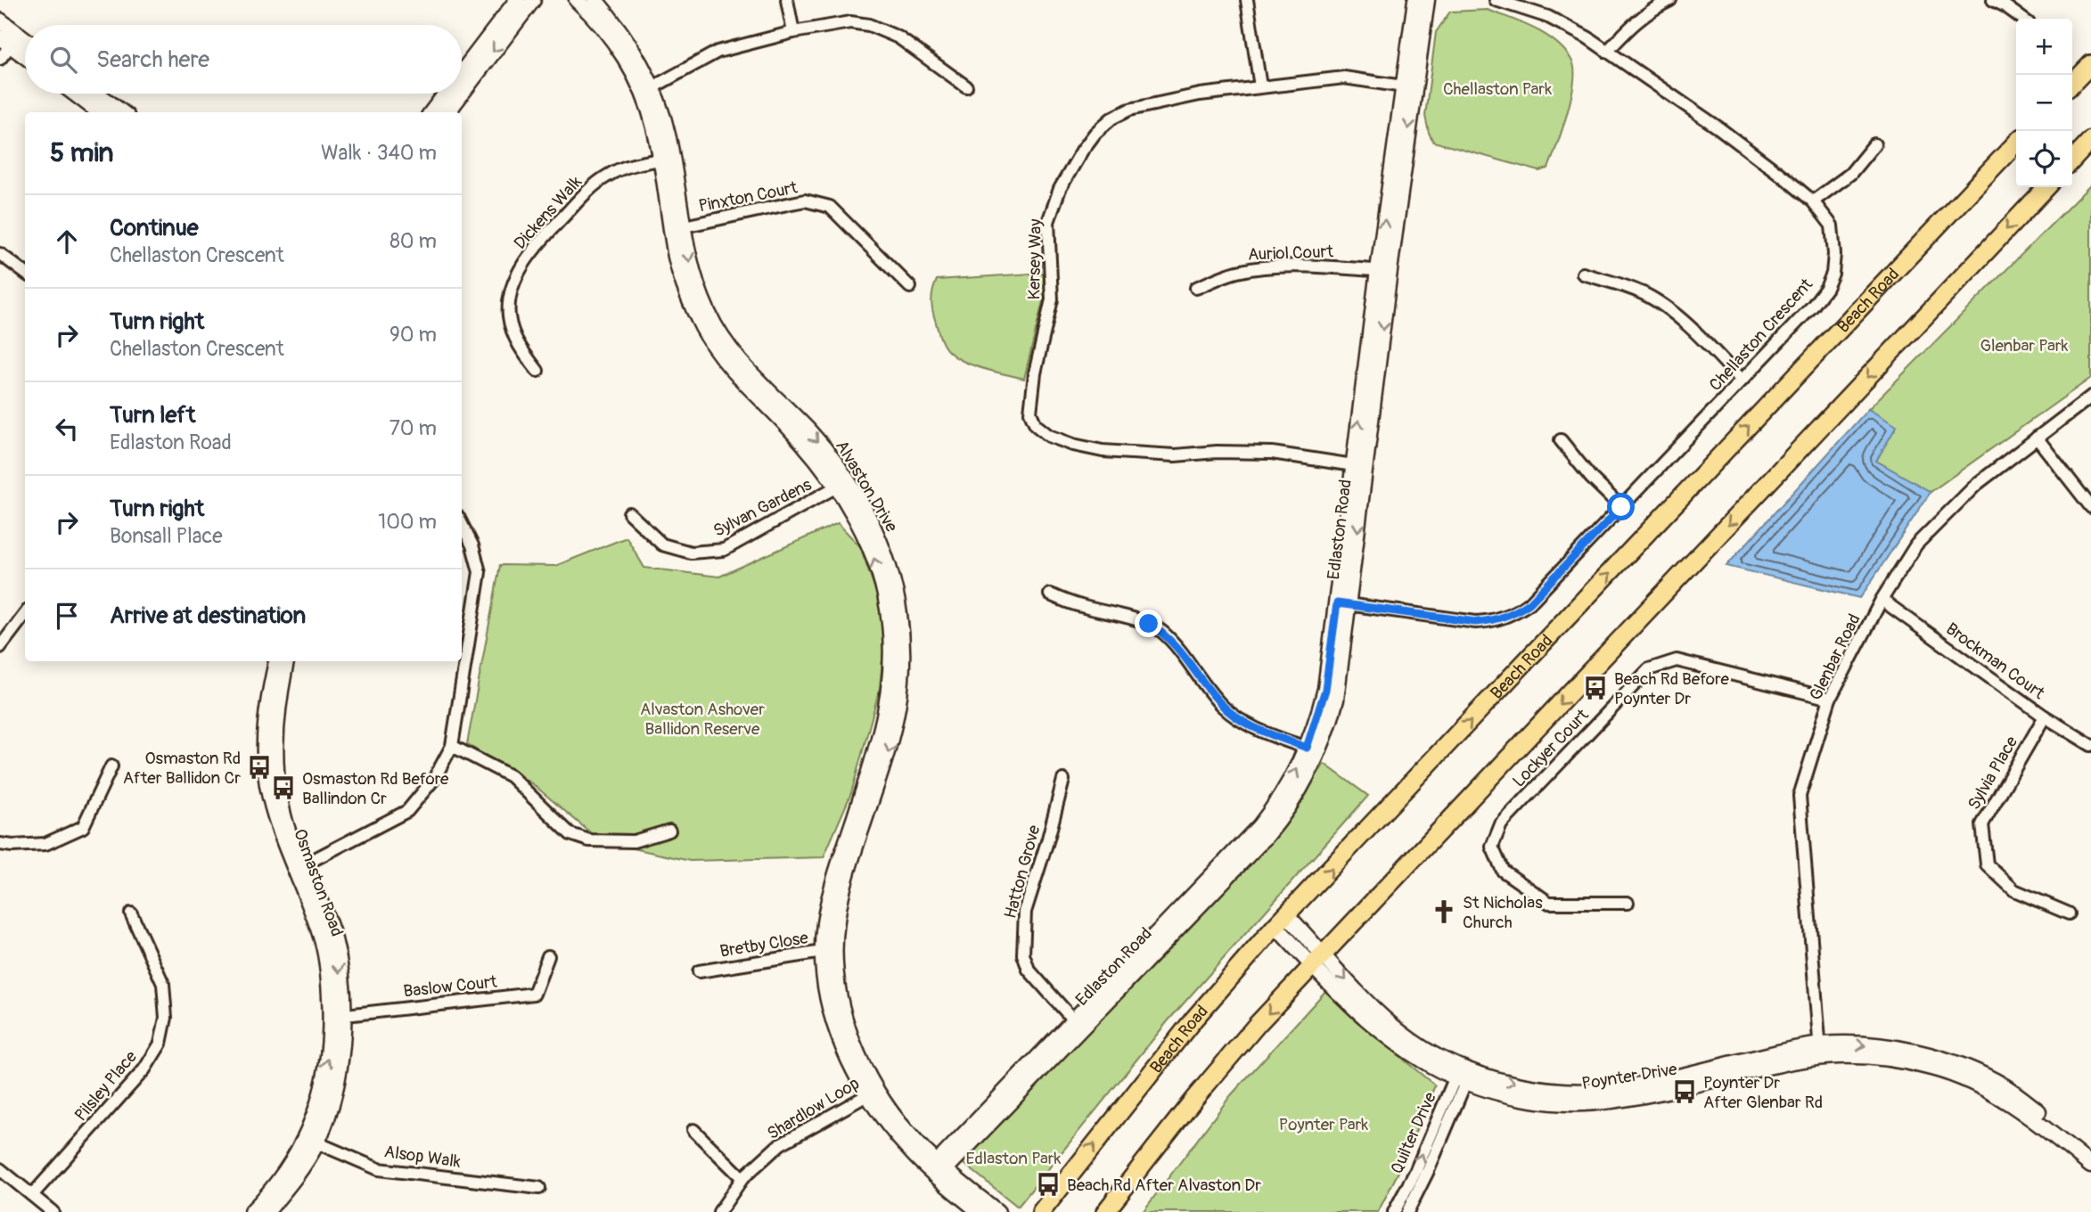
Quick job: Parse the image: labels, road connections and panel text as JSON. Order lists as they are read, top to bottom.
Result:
{
  "streets": {
    "main road": ["Beach Road"],
    "street": [
      "Pinxton Court",
      "Dickens Walk",
      "Auriol Court",
      "Kersey Way",
      "Chellaston Crescent",
      "Alvaston Drive",
      "Sylvan Gardens",
      "Edlaston Road",
      "Glenbar Road",
      "Brockman Court",
      "Lockyer Court",
      "Sylvia Place",
      "Hatton Grove",
      "Osmaston Road",
      "Bretby Close",
      "Baslow Court",
      "Poynter Drive",
      "Pilsley Place",
      "Shardlow Loop",
      "Quilter Drive",
      "Alsop Walk"
    ]
  },
  "crossings": [
    ["Pinxton Court", "Alvaston Drive"],
    ["Dickens Walk", "Alvaston Drive"],
    ["Auriol Court", "Edlaston Road"],
    ["Kersey Way", "Edlaston Road"],
    ["Beach Road", "Poynter Drive"],
    ["Chellaston Crescent", "Edlaston Road"],
    ["Alvaston Drive", "Sylvan Gardens"],
    ["Alvaston Drive", "Edlaston Road"],
    ["Alvaston Drive", "Bretby Close"],
    ["Alvaston Drive", "Shardlow Loop"],
    ["Edlaston Road", "Hatton Grove"],
    ["Glenbar Road", "Brockman Court"],
    ["Glenbar Road", "Lockyer Court"],
    ["Glenbar Road", "Poynter Drive"],
    ["Brockman Court", "Sylvia Place"],
    ["Osmaston Road", "Baslow Court"],
    ["Osmaston Road", "Alsop Walk"],
    ["Poynter Drive", "Quilter Drive"]
  ],
  "parks": [
    "Chellaston Park",
    "Glenbar Park",
    "Alvaston Ashover Ballidon Reserve",
    "Poynter Park",
    "Edlaston Park"
  ],
  "places": {
    "bus stop": [
      "Beach Rd Before Poynter Dr",
      "Osmaston Rd After Ballidon Cr",
      "Osmaston Rd Before Ballindon Cr",
      "Poynter Dr After Glenbar Rd",
      "Beach Rd After Alvaston Dr"
    ],
    "church": ["St Nicholas Church"]
  },
  "page": {
    "map_buttons": ["+", "−"],
    "search": "Search here",
    "heading": ["5 min", "Walk · 340 m"],
    "list": [
      ["Continue", "Chellaston Crescent", "80 m"],
      ["Turn right", "Chellaston Crescent", "90 m"],
      ["Turn left", "Edlaston Road", "70 m"],
      ["Turn right", "Bonsall Place", "100 m"],
      "Arrive at destination"
    ]
  }
}
